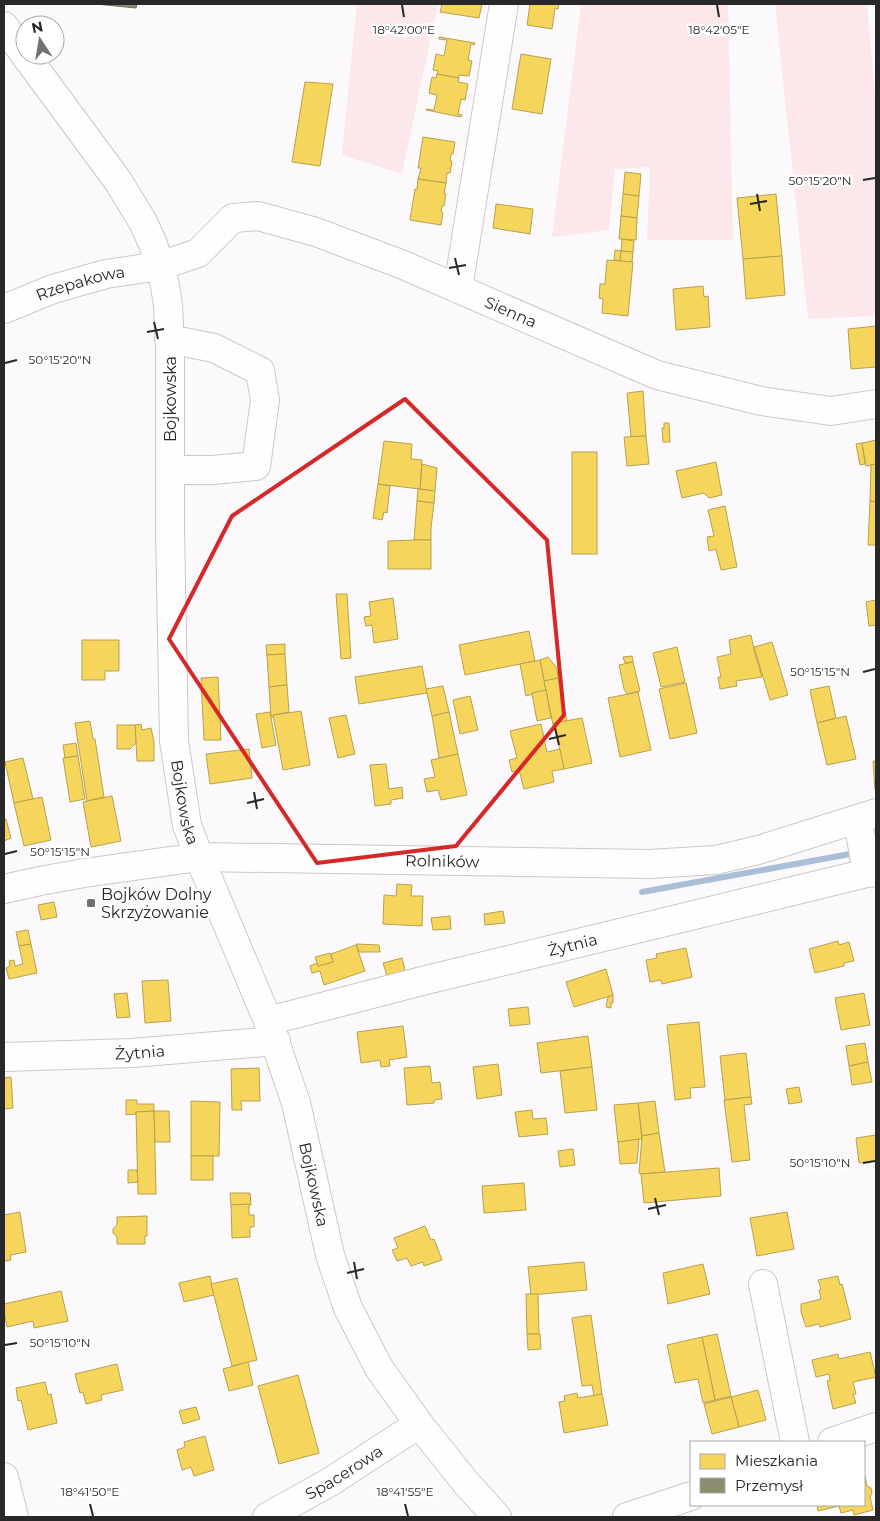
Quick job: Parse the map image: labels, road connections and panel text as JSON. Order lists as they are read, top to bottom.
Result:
{
  "streets": {
    "street": [
      "Rzepakowa",
      "Sienna",
      "Bojkowska",
      "Rolników",
      "Żytnia",
      "Spacerowa"
    ]
  },
  "crossings": [
    ["Rzepakowa", "Sienna"],
    ["Rzepakowa", "Bojkowska"],
    ["Sienna", "Bojkowska"],
    ["Bojkowska", "Rolników"],
    ["Bojkowska", "Żytnia"],
    ["Bojkowska", "Spacerowa"]
  ],
  "places": {
    "transit": ["Bojków Dolny Skrzyżowanie"]
  },
  "legend": ["Mieszkania", "Przemysł"],
  "north": "top",
  "coordinates": [
    "18°42'00\"E",
    "18°42'05\"E",
    "50°15'20\"N",
    "50°15'15\"N",
    "50°15'10\"N",
    "18°41'50\"E",
    "18°41'55\"E"
  ]
}
